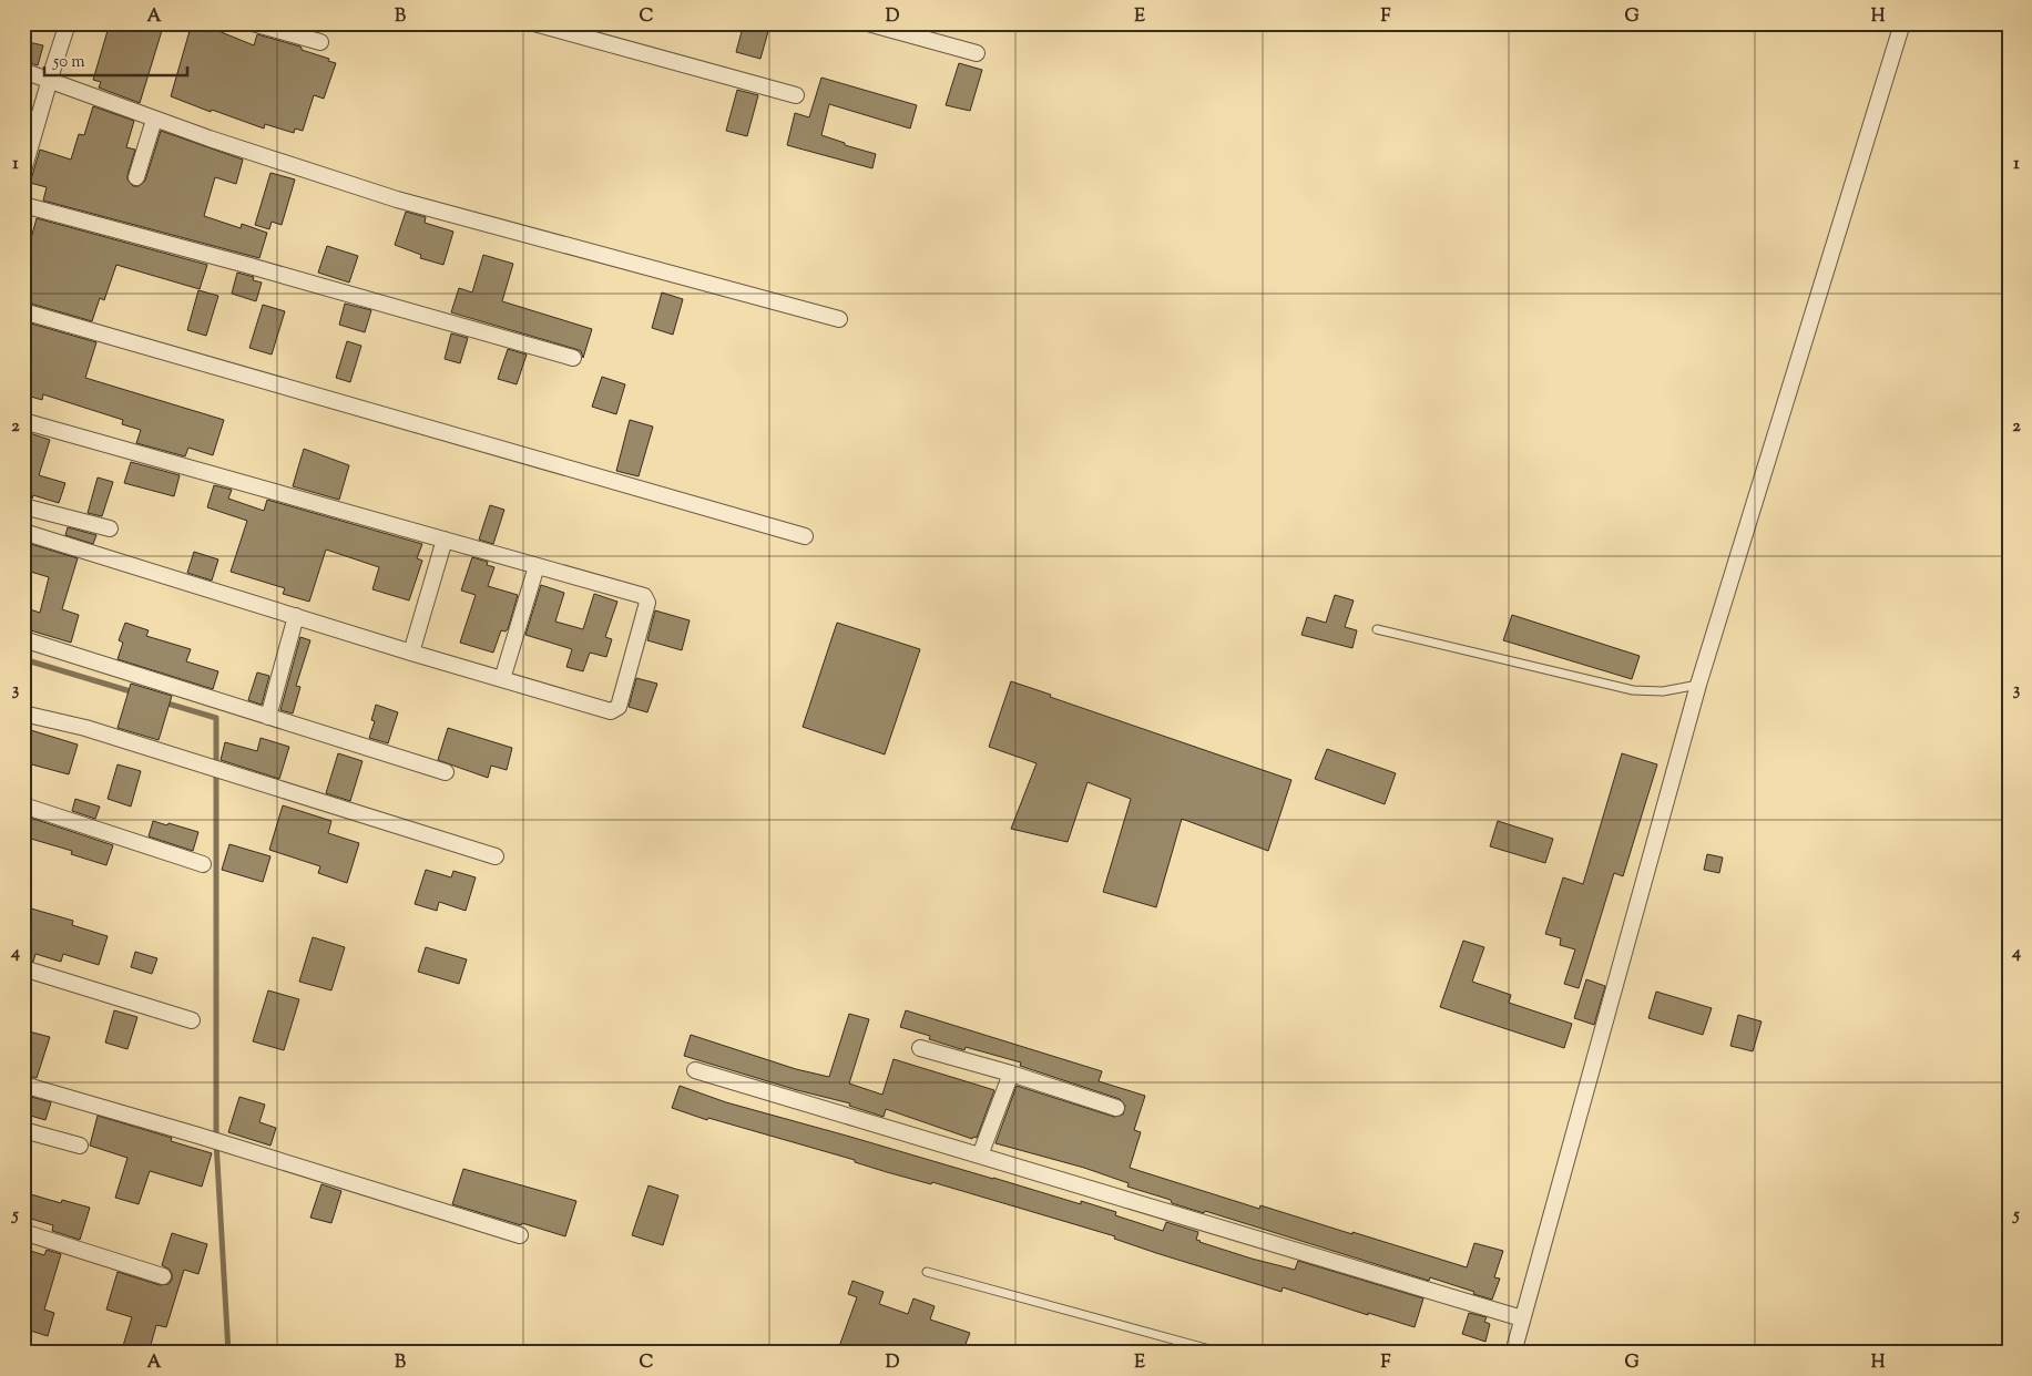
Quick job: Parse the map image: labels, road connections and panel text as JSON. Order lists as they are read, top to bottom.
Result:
{
  "scale_bar": "50 m",
  "grid": {
    "columns": [
      "A",
      "B",
      "C",
      "D",
      "E",
      "F",
      "G",
      "H"
    ],
    "rows": [
      "1",
      "2",
      "3",
      "4",
      "5"
    ]
  }
}
